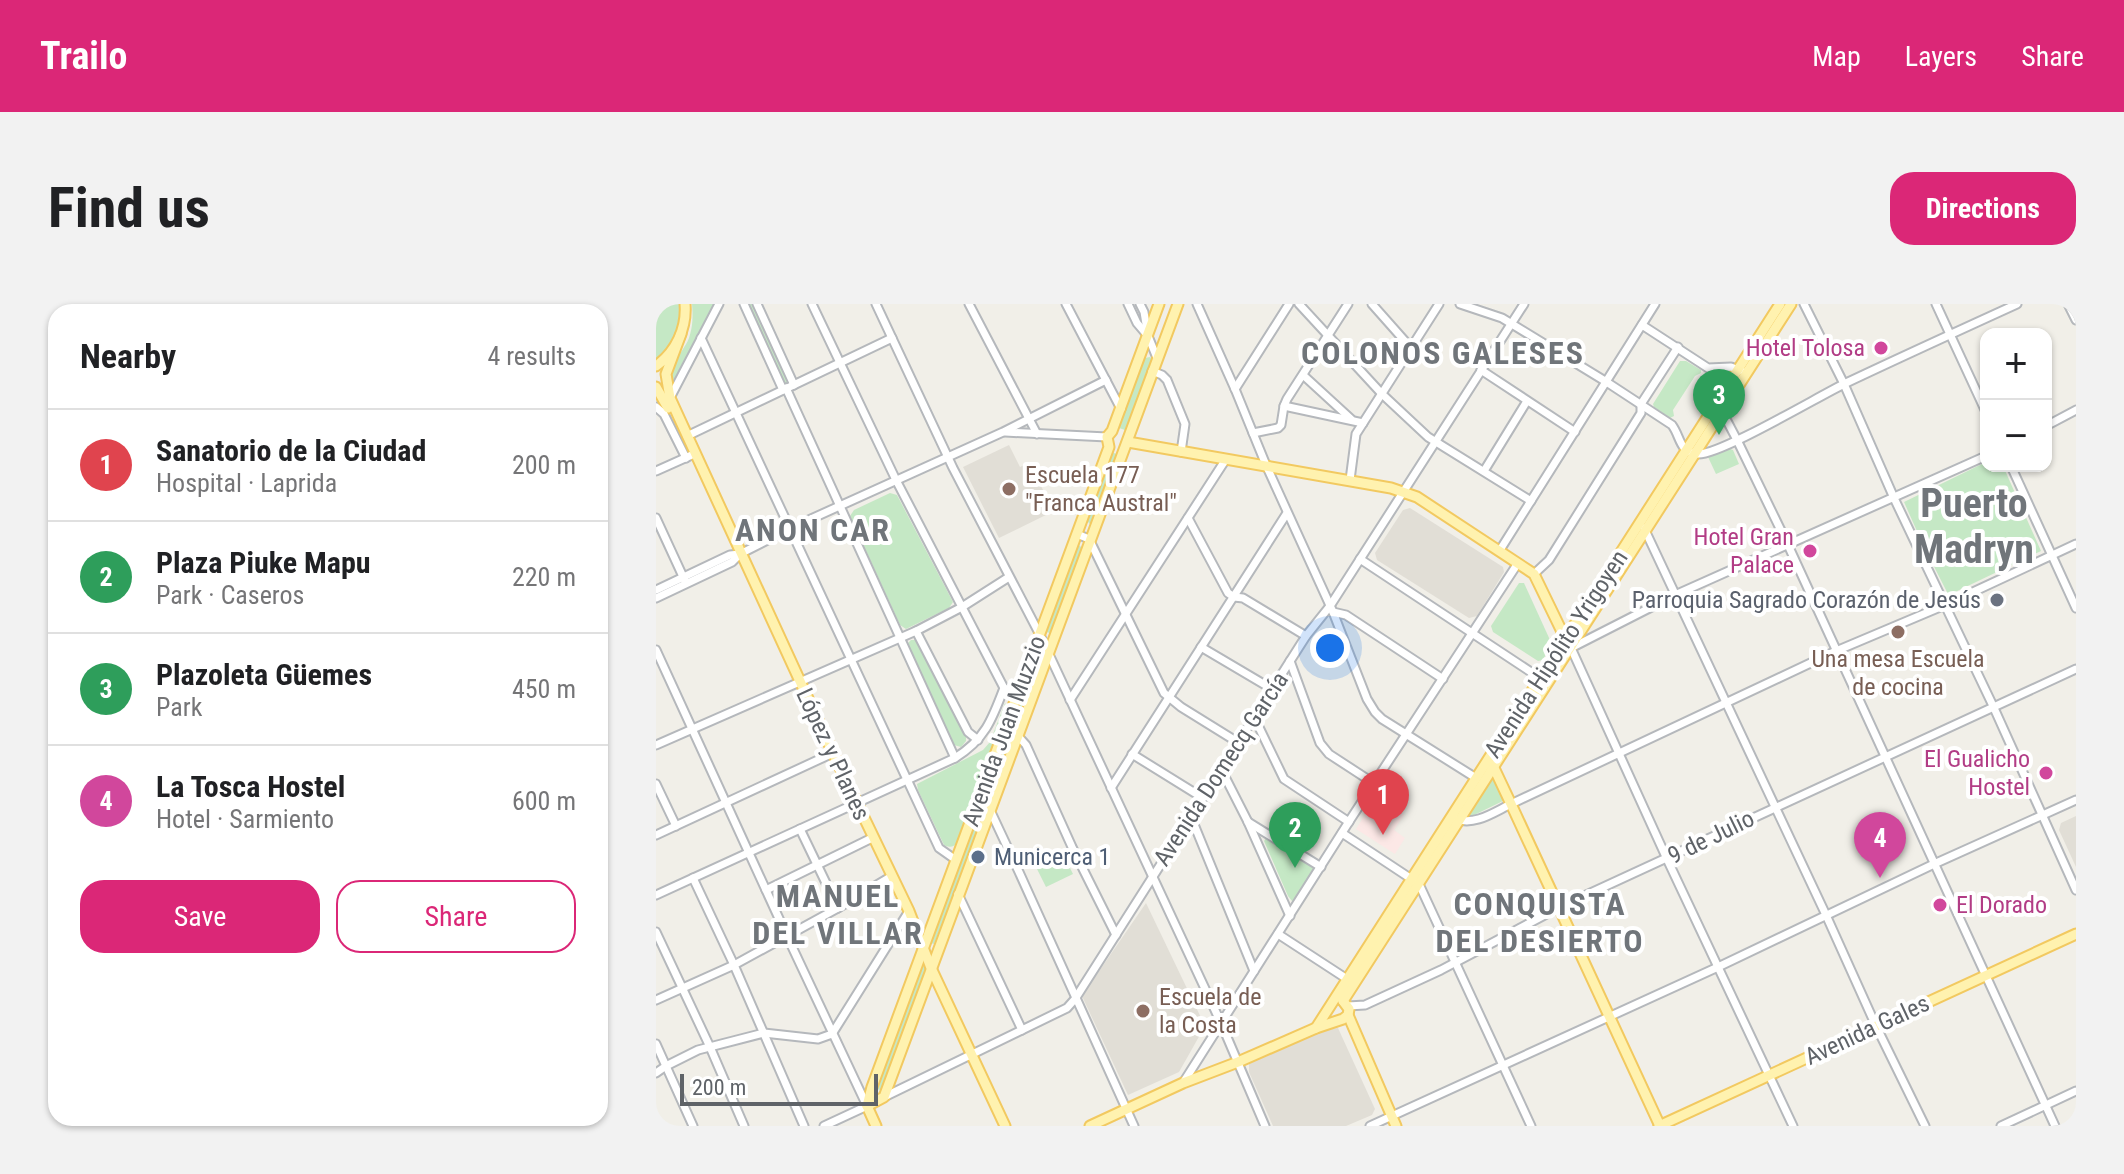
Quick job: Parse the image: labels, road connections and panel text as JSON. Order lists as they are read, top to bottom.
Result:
{
  "streets": {
    "main road": [
      "Avenida Hipólito Yrigoyen",
      "Avenida Juan Muzzio",
      "López y Planes",
      "Avenida Domecq García",
      "9 de Julio",
      "Avenida Gales"
    ]
  },
  "crossings": [
    ["Avenida Hipólito Yrigoyen", "9 de Julio"],
    ["Avenida Juan Muzzio", "López y Planes"],
    ["Avenida Juan Muzzio", "Avenida Domecq García"],
    ["López y Planes", "Avenida Domecq García"]
  ],
  "districts": [
    "COLONOS GALESES",
    "Puerto Madryn",
    "ANON CAR",
    "MANUEL DEL VILLAR",
    "CONQUISTA DEL DESIERTO"
  ],
  "places": [
    "Hotel Tolosa",
    "Escuela 177 \"Franca Austral\"",
    "Hotel Gran Palace",
    "Parroquia Sagrado Corazón de Jesús",
    "Una mesa Escuela de cocina",
    "El Gualicho Hostel",
    "Municerca 1",
    "El Dorado",
    "Escuela de la Costa"
  ],
  "scale_bar": "200 m",
  "page": {
    "header": "Trailo",
    "nav": ["Map", "Layers", "Share"],
    "buttons": [
      "Directions",
      ["Save", "Share"]
    ],
    "title": "Find us",
    "heading": ["Nearby", "4 results"],
    "map_buttons": ["+", "−"],
    "pins": [
      "3",
      "1",
      "2",
      "4"
    ],
    "list": [
      {
        "mark": "1",
        "name": "Sanatorio de la Ciudad",
        "note": "Hospital · Laprida",
        "value": "200 m"
      },
      {
        "mark": "2",
        "name": "Plaza Piuke Mapu",
        "note": "Park · Caseros",
        "value": "220 m"
      },
      {
        "mark": "3",
        "name": "Plazoleta Güemes",
        "note": "Park",
        "value": "450 m"
      },
      {
        "mark": "4",
        "name": "La Tosca Hostel",
        "note": "Hotel · Sarmiento",
        "value": "600 m"
      }
    ],
    "scale": "200 m"
  }
}
